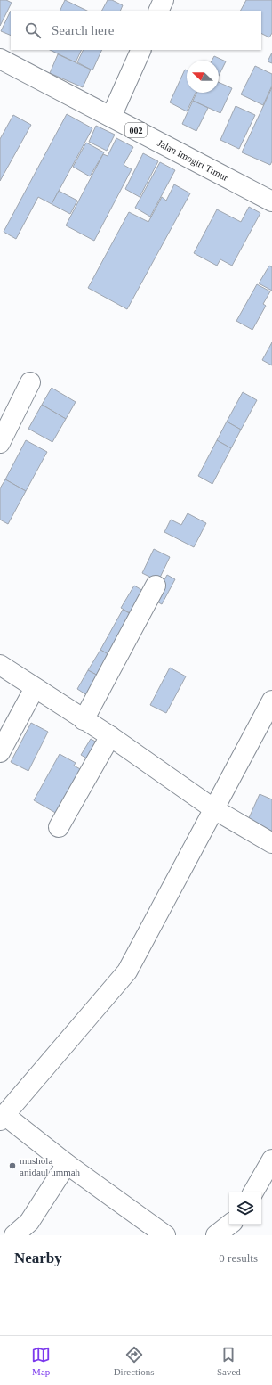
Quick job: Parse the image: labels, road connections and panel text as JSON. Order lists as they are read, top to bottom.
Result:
{
  "streets": {
    "street": ["002", "Jalan Imogiri Timur"]
  },
  "places": ["mushola anidaul ummah"],
  "north": "left",
  "page": {
    "search": "Search here",
    "heading": ["Nearby", "0 results"],
    "nav": ["Map", "Directions", "Saved"]
  }
}
